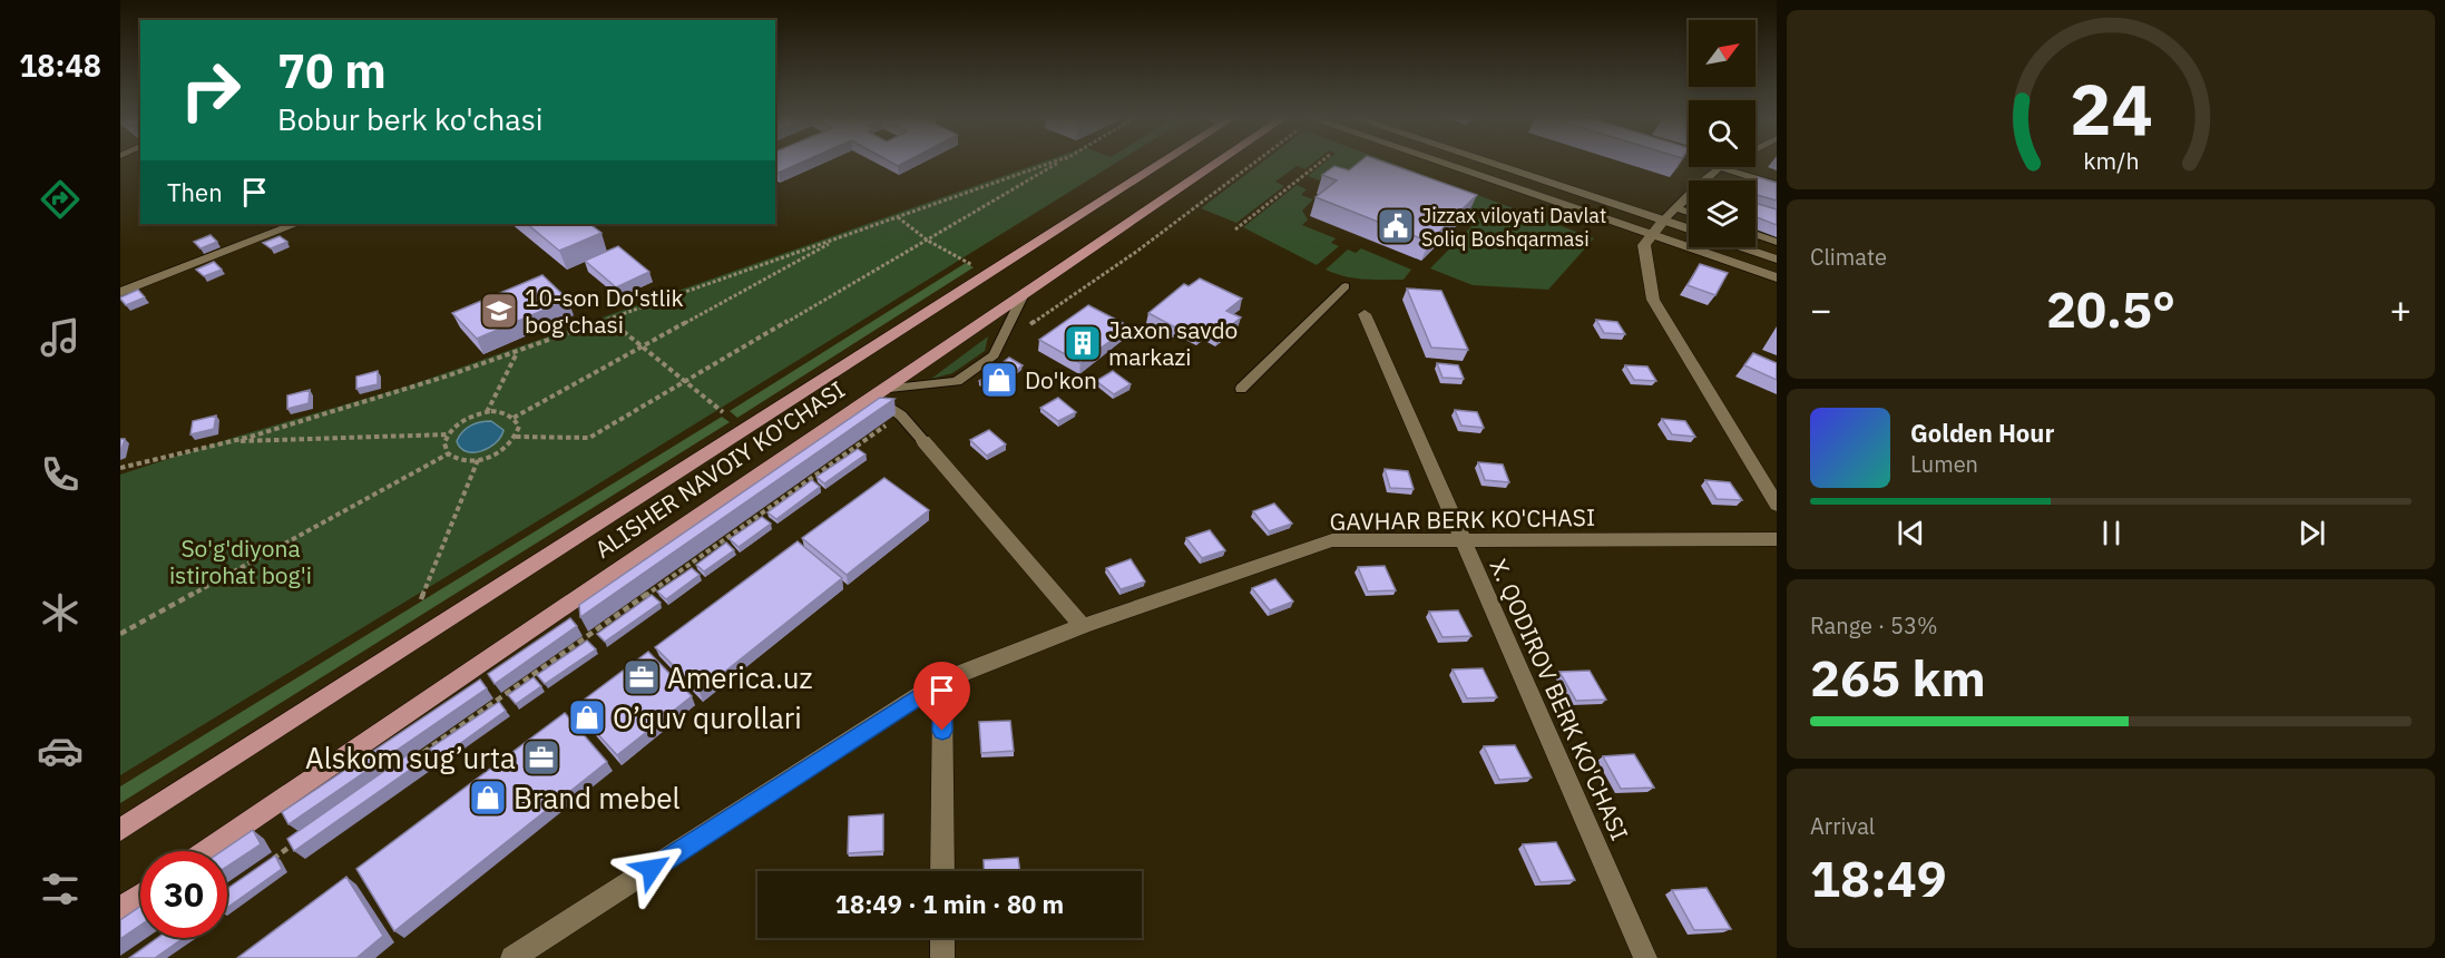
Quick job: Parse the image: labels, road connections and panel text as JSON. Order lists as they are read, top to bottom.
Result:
{
  "streets": {
    "main road": ["ALISHER NAVOIY KO'CHASI"],
    "street": ["GAVHAR BERK KO'CHASI", "X. QODIROV BERK KO'CHASI"]
  },
  "crossings": [
    ["GAVHAR BERK KO'CHASI", "X. QODIROV BERK KO'CHASI"]
  ],
  "parks": ["So'g'diyona istirohat bog'i"],
  "places": {
    "public building": ["Jizzax viloyati Davlat Soliq Boshqarmasi"],
    "school or university": ["10-son Do'stlik bog'chasi"],
    "building": ["Jaxon savdo markazi"],
    "shop": ["Do'kon", "O’quv qurollari", "Brand mebel"],
    "office": ["America.uz", "Alskom sug’urta"]
  },
  "north": "top right",
  "page": {
    "tabs": "18:48",
    "turn": ["70 m", "Bobur berk ko'chasi"],
    "then": "Then",
    "tile": [
      "Climate",
      ["Range · 53%", "265 km"],
      ["Arrival", "18:49"]
    ],
    "heat": ["−", "20.5°", "+"],
    "song": ["Golden Hour", "Lumen"],
    "limit": "30",
    "trip": "18:49 · 1 min · 80 m",
    "gauge": ["24", "km/h"]
  }
}
